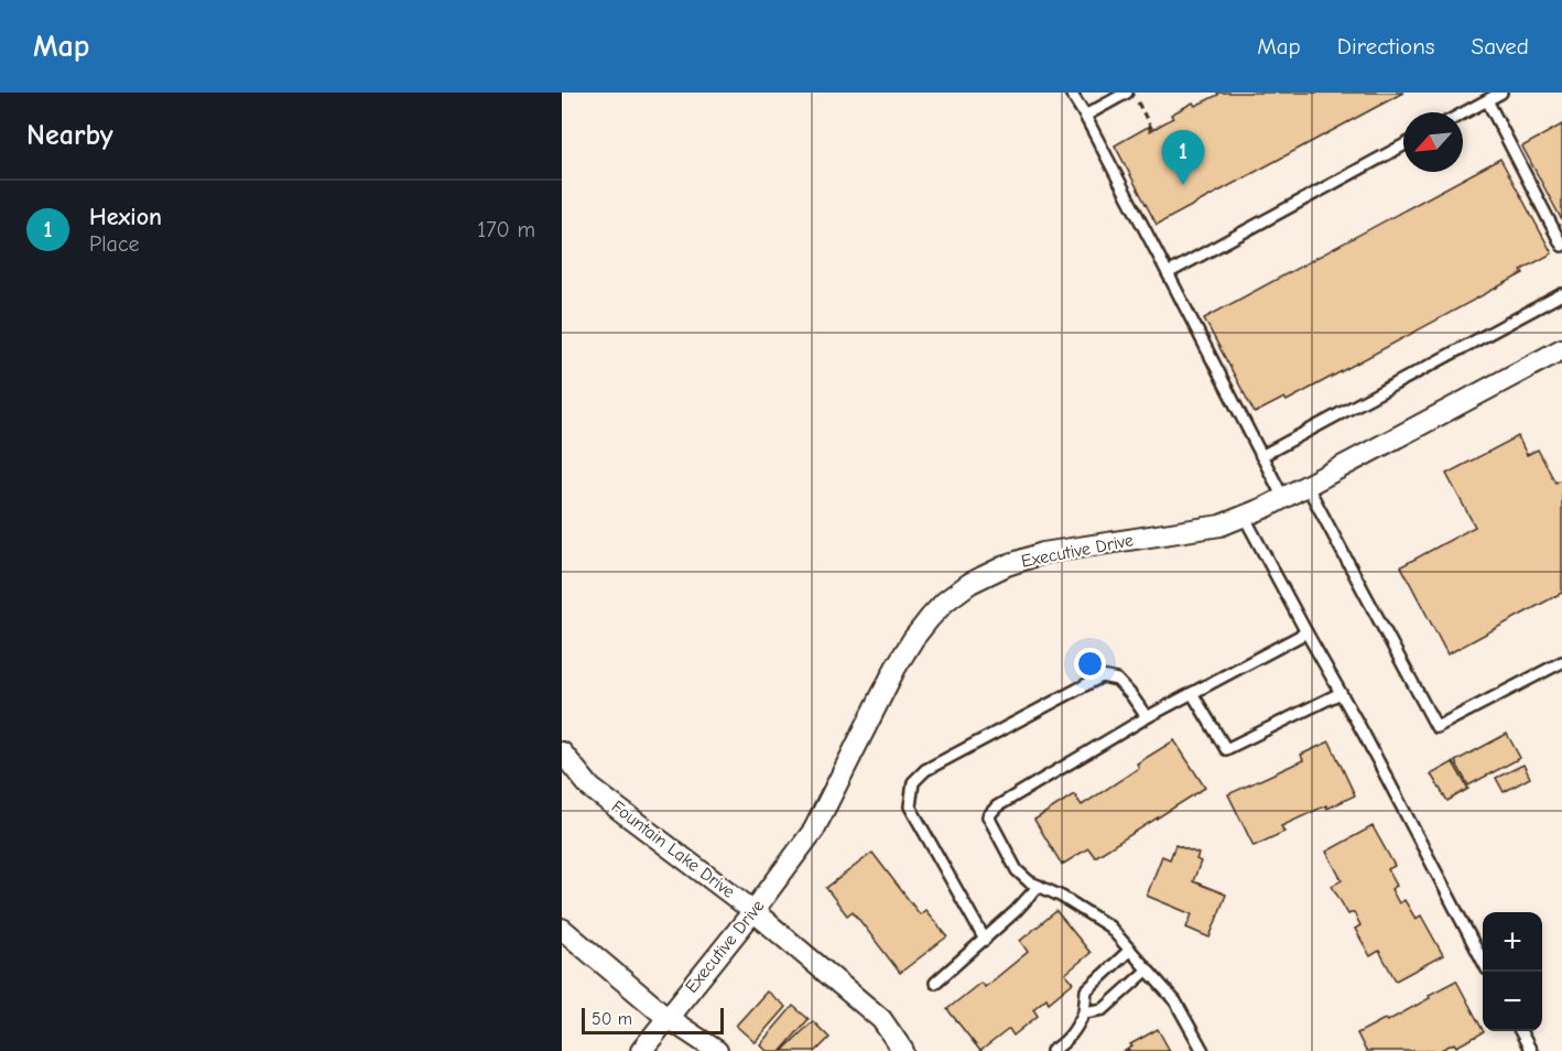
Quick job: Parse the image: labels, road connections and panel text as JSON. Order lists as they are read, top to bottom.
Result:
{
  "streets": {
    "street": ["Executive Drive", "Fountain Lake Drive"]
  },
  "crossings": [
    ["Executive Drive", "Fountain Lake Drive"]
  ],
  "scale_bar": "50 m",
  "north": "bottom left",
  "page": {
    "header": "Map",
    "nav": ["Map", "Directions", "Saved"],
    "heading": "Nearby",
    "pins": "1",
    "list": [
      {
        "mark": "1",
        "name": "Hexion",
        "note": "Place",
        "value": "170 m"
      }
    ],
    "map_buttons": ["+", "−"],
    "scale": "50 m"
  }
}
